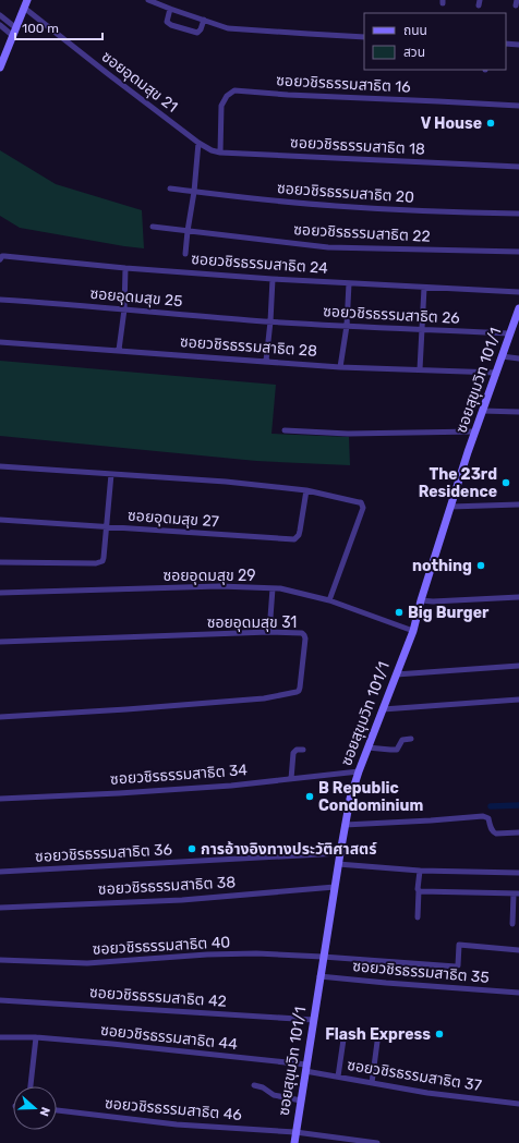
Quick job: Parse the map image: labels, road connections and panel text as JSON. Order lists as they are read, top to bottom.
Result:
{
  "streets": {
    "street": [
      "ซอยอุดมสุข 21",
      "ซอยวชิรธรรมสาธิต 16",
      "ซอยวชิรธรรมสาธิต 18",
      "ซอยวชิรธรรมสาธิต 20",
      "ซอยวชิรธรรมสาธิต 22",
      "ซอยวชิรธรรมสาธิต 24",
      "ซอยอุดมสุข 25",
      "ซอยวชิรธรรมสาธิต 26",
      "ซอยวชิรธรรมสาธิต 28",
      "ซอยสุขุมวิท 101/1",
      "ซอยอุดมสุข 27",
      "ซอยอุดมสุข 29",
      "ซอยอุดมสุข 31",
      "ซอยวชิรธรรมสาธิต 34",
      "ซอยวชิรธรรมสาธิต 36",
      "ซอยวชิรธรรมสาธิต 38",
      "ซอยวชิรธรรมสาธิต 40",
      "ซอยวชิรธรรมสาธิต 35",
      "ซอยวชิรธรรมสาธิต 42",
      "ซอยวชิรธรรมสาธิต 44",
      "ซอยวชิรธรรมสาธิต 37",
      "ซอยวชิรธรรมสาธิต 46"
    ]
  },
  "crossings": [
    ["ซอยอุดมสุข 21", "ซอยวชิรธรรมสาธิต 18"],
    ["ซอยวชิรธรรมสาธิต 16", "ซอยวชิรธรรมสาธิต 18"],
    ["ซอยอุดมสุข 25", "ซอยวชิรธรรมสาธิต 26"],
    ["ซอยวชิรธรรมสาธิต 26", "ซอยสุขุมวิท 101/1"],
    ["ซอยวชิรธรรมสาธิต 28", "ซอยสุขุมวิท 101/1"],
    ["ซอยสุขุมวิท 101/1", "ซอยอุดมสุข 29"],
    ["ซอยสุขุมวิท 101/1", "ซอยวชิรธรรมสาธิต 34"],
    ["ซอยสุขุมวิท 101/1", "ซอยวชิรธรรมสาธิต 36"],
    ["ซอยสุขุมวิท 101/1", "ซอยวชิรธรรมสาธิต 38"],
    ["ซอยสุขุมวิท 101/1", "ซอยวชิรธรรมสาธิต 40"],
    ["ซอยสุขุมวิท 101/1", "ซอยวชิรธรรมสาธิต 35"],
    ["ซอยสุขุมวิท 101/1", "ซอยวชิรธรรมสาธิต 42"],
    ["ซอยสุขุมวิท 101/1", "ซอยวชิรธรรมสาธิต 44"],
    ["ซอยสุขุมวิท 101/1", "ซอยวชิรธรรมสาธิต 37"],
    ["ซอยสุขุมวิท 101/1", "ซอยวชิรธรรมสาธิต 46"],
    ["ซอยวชิรธรรมสาธิต 44", "ซอยวชิรธรรมสาธิต 37"]
  ],
  "places": [
    "V House",
    "The 23rd Residence",
    "nothing",
    "Big Burger",
    "B Republic Condominium",
    "การอ้างอิงทางประวัติศาสตร์",
    "Flash Express"
  ],
  "legend": ["ถนน", "สวน"],
  "scale_bar": "100 m",
  "north": "right"
}
